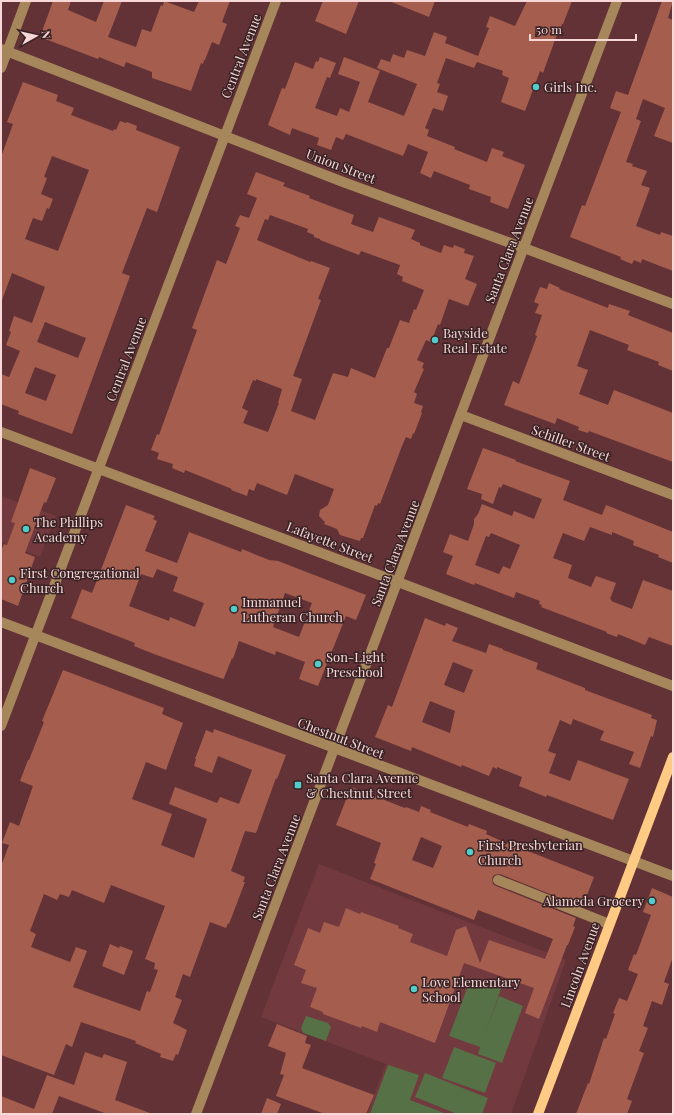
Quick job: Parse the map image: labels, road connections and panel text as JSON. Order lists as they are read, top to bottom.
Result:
{
  "streets": {
    "main road": ["Lincoln Avenue"],
    "street": [
      "Central Avenue",
      "Union Street",
      "Santa Clara Avenue",
      "Schiller Street",
      "Lafayette Street",
      "Chestnut Street"
    ]
  },
  "crossings": [
    ["Central Avenue", "Union Street"],
    ["Central Avenue", "Lafayette Street"],
    ["Central Avenue", "Chestnut Street"],
    ["Union Street", "Santa Clara Avenue"],
    ["Santa Clara Avenue", "Schiller Street"],
    ["Santa Clara Avenue", "Lafayette Street"],
    ["Santa Clara Avenue", "Chestnut Street"],
    ["Chestnut Street", "Lincoln Avenue"]
  ],
  "places": {
    "other": [
      "Girls Inc.",
      "Bayside Real Estate",
      "The Phillips Academy",
      "First Congregational Church",
      "Immanuel Lutheran Church",
      "Son-Light Preschool",
      "First Presbyterian Church",
      "Alameda Grocery",
      "Love Elementary School"
    ],
    "transit": ["Santa Clara Avenue & Chestnut Street"]
  },
  "scale_bar": "50 m",
  "north": "right"
}
